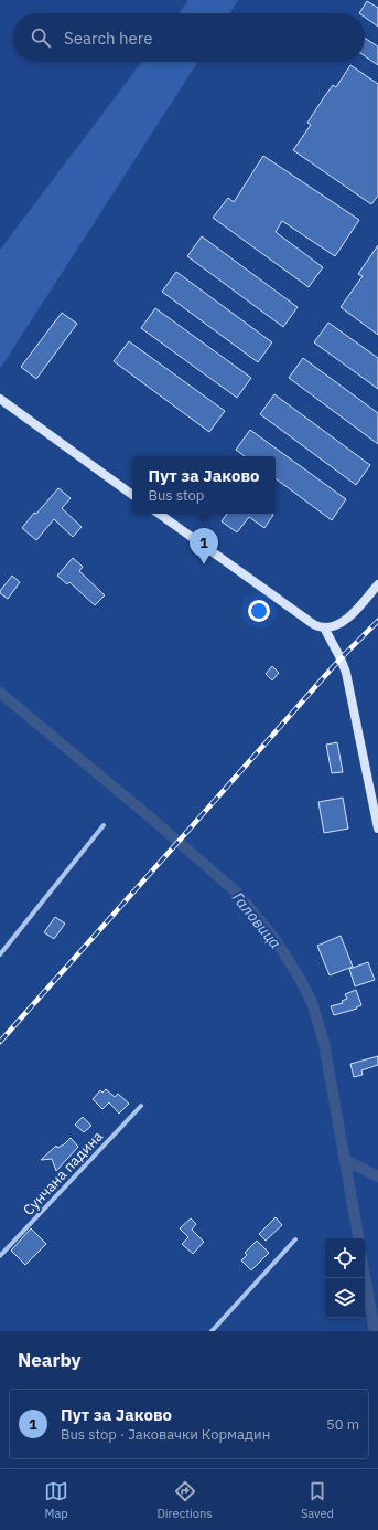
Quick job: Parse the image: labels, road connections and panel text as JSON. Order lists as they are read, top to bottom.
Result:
{
  "streets": {
    "street": ["Сунчана падина"]
  },
  "water": ["Галовица"],
  "page": {
    "search": "Search here",
    "popup": ["Пут за Јаково", "Bus stop"],
    "pins": "1",
    "heading": "Nearby",
    "list": [
      {
        "mark": "1",
        "name": "Пут за Јаково",
        "note": "Bus stop · Јаковачки Кормадин",
        "value": "50 m"
      }
    ],
    "nav": ["Map", "Directions", "Saved"]
  }
}
